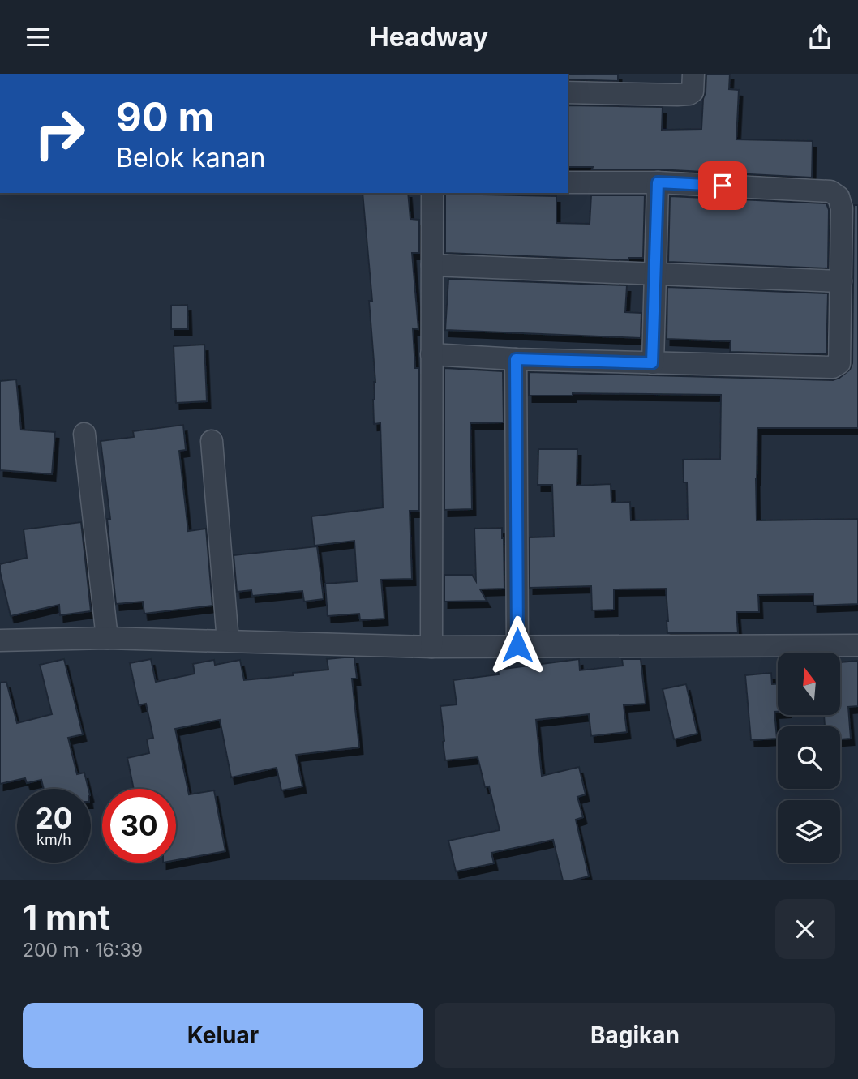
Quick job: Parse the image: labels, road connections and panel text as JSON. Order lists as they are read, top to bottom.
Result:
{
  "north": "top",
  "page": {
    "header": "Headway",
    "turn": ["90 m", "Belok kanan"],
    "speed": "20 km/h",
    "limit": "30",
    "heading": ["1 mnt", "200 m · 16:39"],
    "buttons": ["Keluar", "Bagikan"]
  }
}
